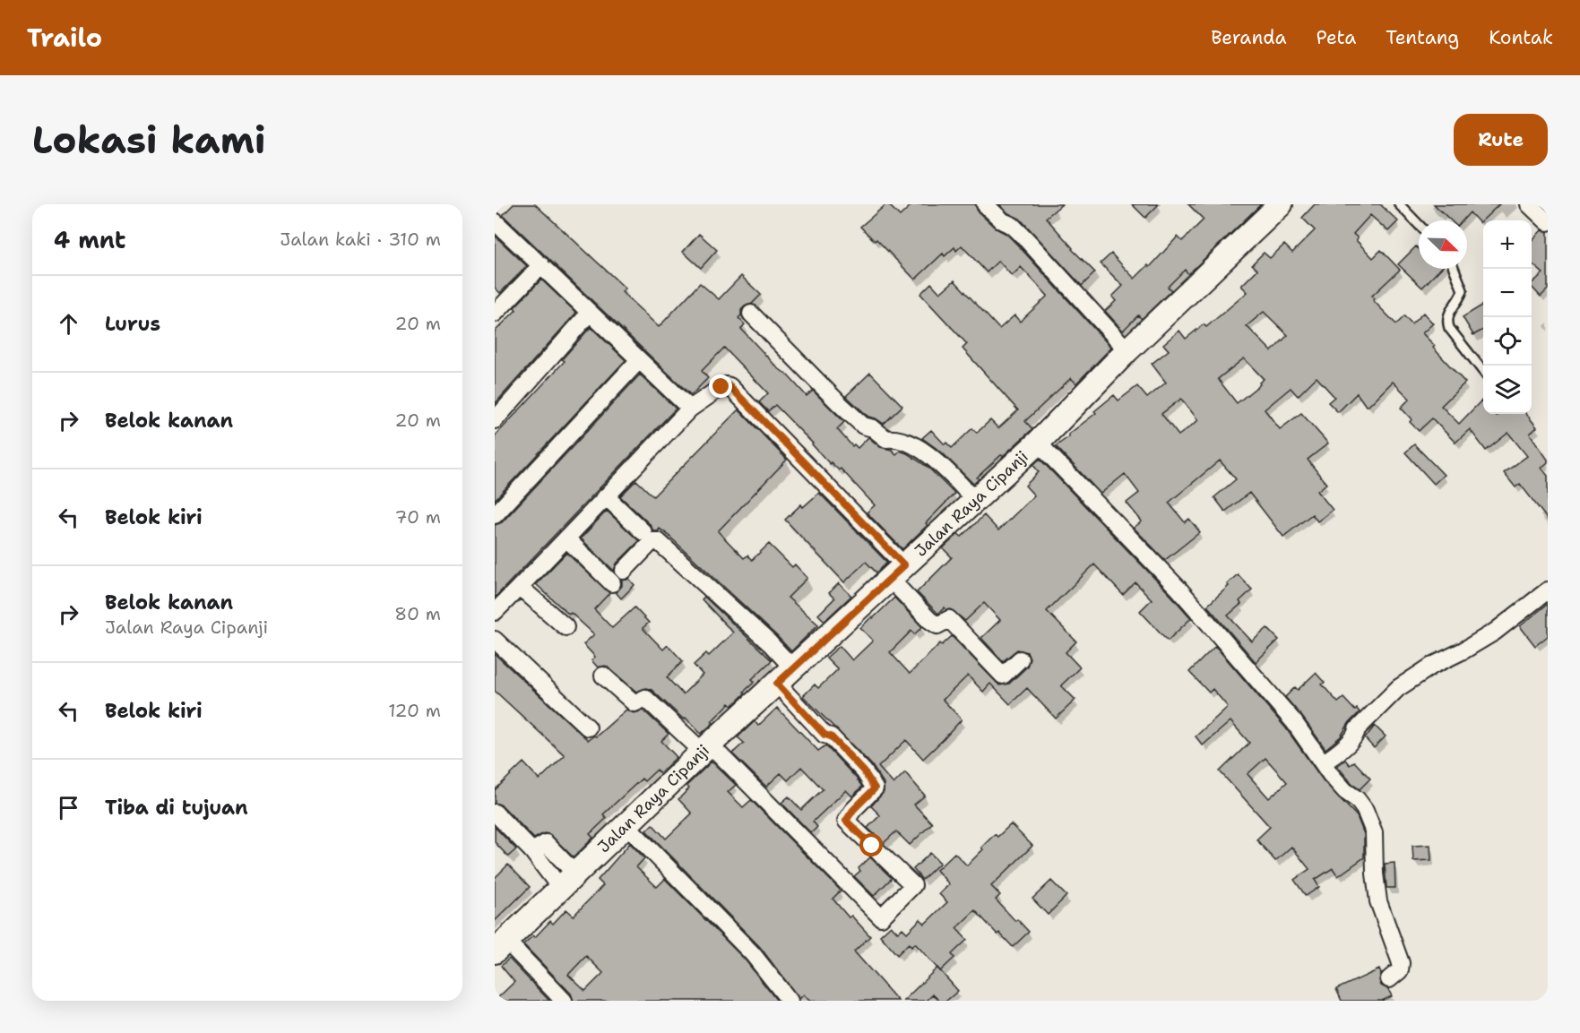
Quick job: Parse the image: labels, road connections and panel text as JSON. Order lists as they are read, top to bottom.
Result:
{
  "streets": {
    "main road": ["Jalan Raya Cipanji"]
  },
  "north": "bottom right",
  "page": {
    "header": "Trailo",
    "nav": [
      "Beranda",
      "Peta",
      "Tentang",
      "Kontak"
    ],
    "buttons": "Rute",
    "title": "Lokasi kami",
    "heading": ["4 mnt", "Jalan kaki · 310 m"],
    "map_buttons": ["+", "−"],
    "list": [
      ["Lurus", "20 m"],
      ["Belok kanan", "20 m"],
      ["Belok kiri", "70 m"],
      ["Belok kanan", "Jalan Raya Cipanji", "80 m"],
      ["Belok kiri", "120 m"],
      "Tiba di tujuan"
    ]
  }
}
